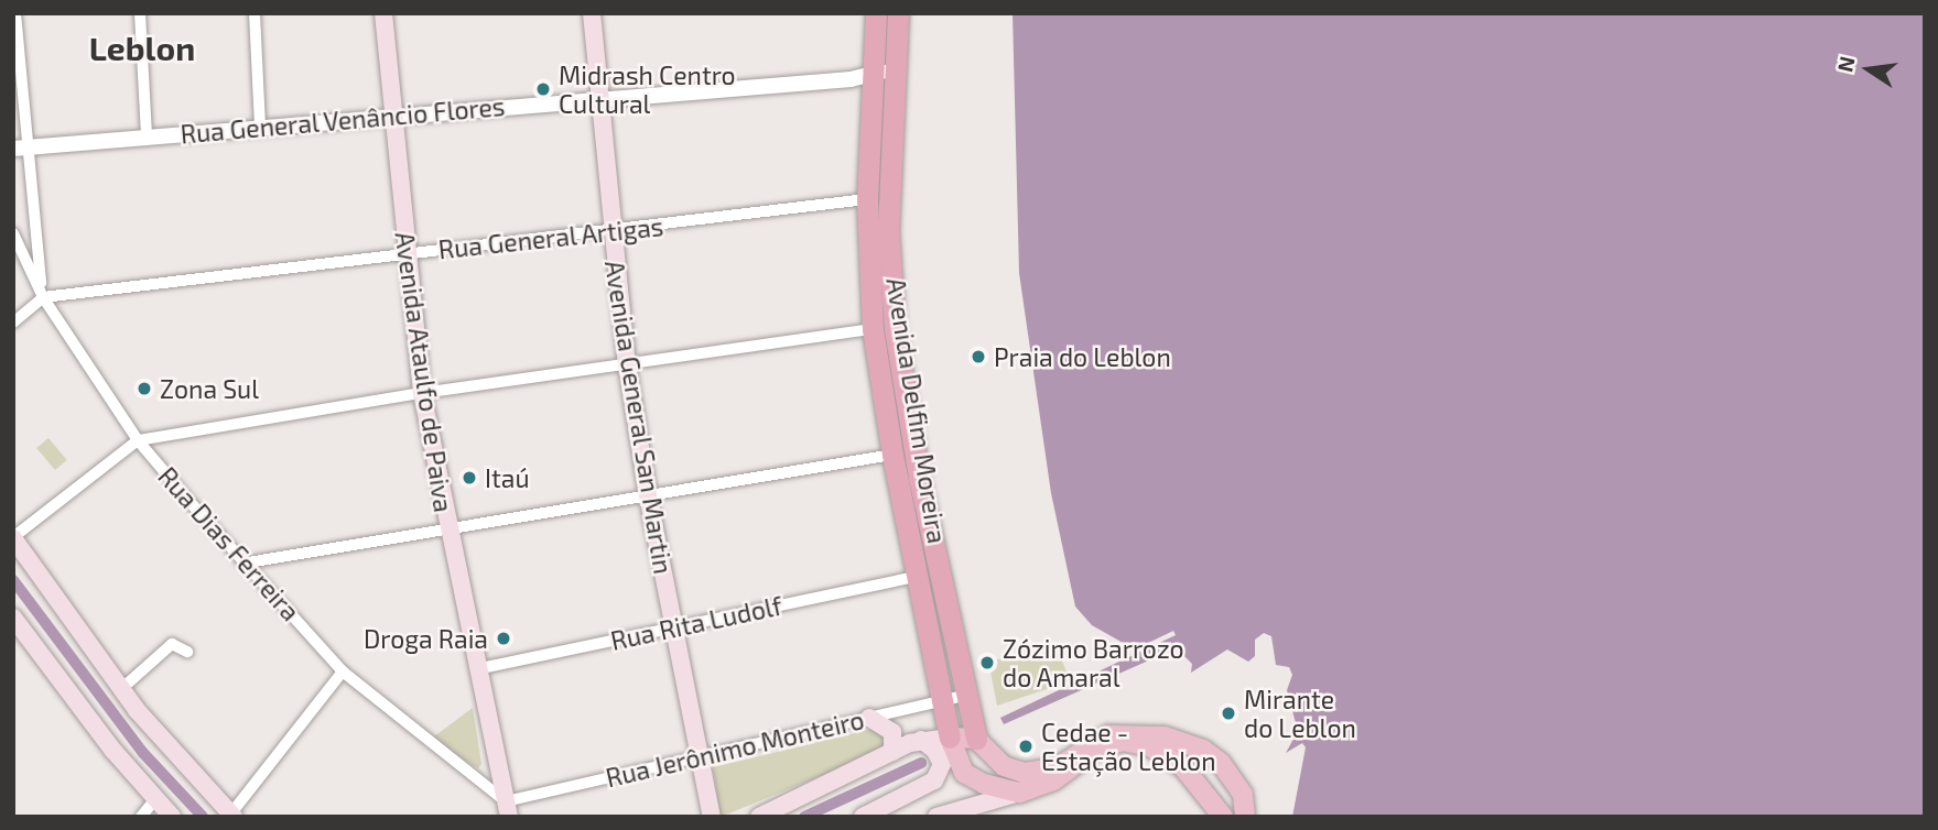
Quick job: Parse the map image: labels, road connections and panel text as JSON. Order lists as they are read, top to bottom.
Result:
{
  "streets": {
    "highway": ["Avenida Delfim Moreira"],
    "main road": ["Avenida Ataulfo de Paiva", "Avenida General San Martin"],
    "street": [
      "Rua General Venâncio Flores",
      "Rua General Artigas",
      "Rua Dias Ferreira",
      "Rua Rita Ludolf",
      "Rua Jerônimo Monteiro"
    ]
  },
  "crossings": [
    ["Rua General Venâncio Flores", "Avenida Ataulfo de Paiva"],
    ["Rua General Venâncio Flores", "Avenida Delfim Moreira"],
    ["Rua General Venâncio Flores", "Avenida General San Martin"],
    ["Rua General Artigas", "Avenida Ataulfo de Paiva"],
    ["Rua General Artigas", "Avenida Delfim Moreira"],
    ["Rua General Artigas", "Avenida General San Martin"],
    ["Rua General Artigas", "Rua Dias Ferreira"],
    ["Avenida Ataulfo de Paiva", "Rua Dias Ferreira"],
    ["Avenida Ataulfo de Paiva", "Rua Rita Ludolf"],
    ["Avenida Ataulfo de Paiva", "Rua Jerônimo Monteiro"],
    ["Avenida Delfim Moreira", "Rua Rita Ludolf"],
    ["Avenida Delfim Moreira", "Rua Jerônimo Monteiro"],
    ["Avenida General San Martin", "Rua Rita Ludolf"],
    ["Avenida General San Martin", "Rua Jerônimo Monteiro"],
    ["Rua Dias Ferreira", "Rua Jerônimo Monteiro"]
  ],
  "districts": ["Leblon"],
  "places": [
    "Midrash Centro Cultural",
    "Praia do Leblon",
    "Zona Sul",
    "Itaú",
    "Droga Raia",
    "Zózimo Barrozo do Amaral",
    "Mirante do Leblon",
    "Cedae - Estação Leblon"
  ],
  "north": "left"
}
